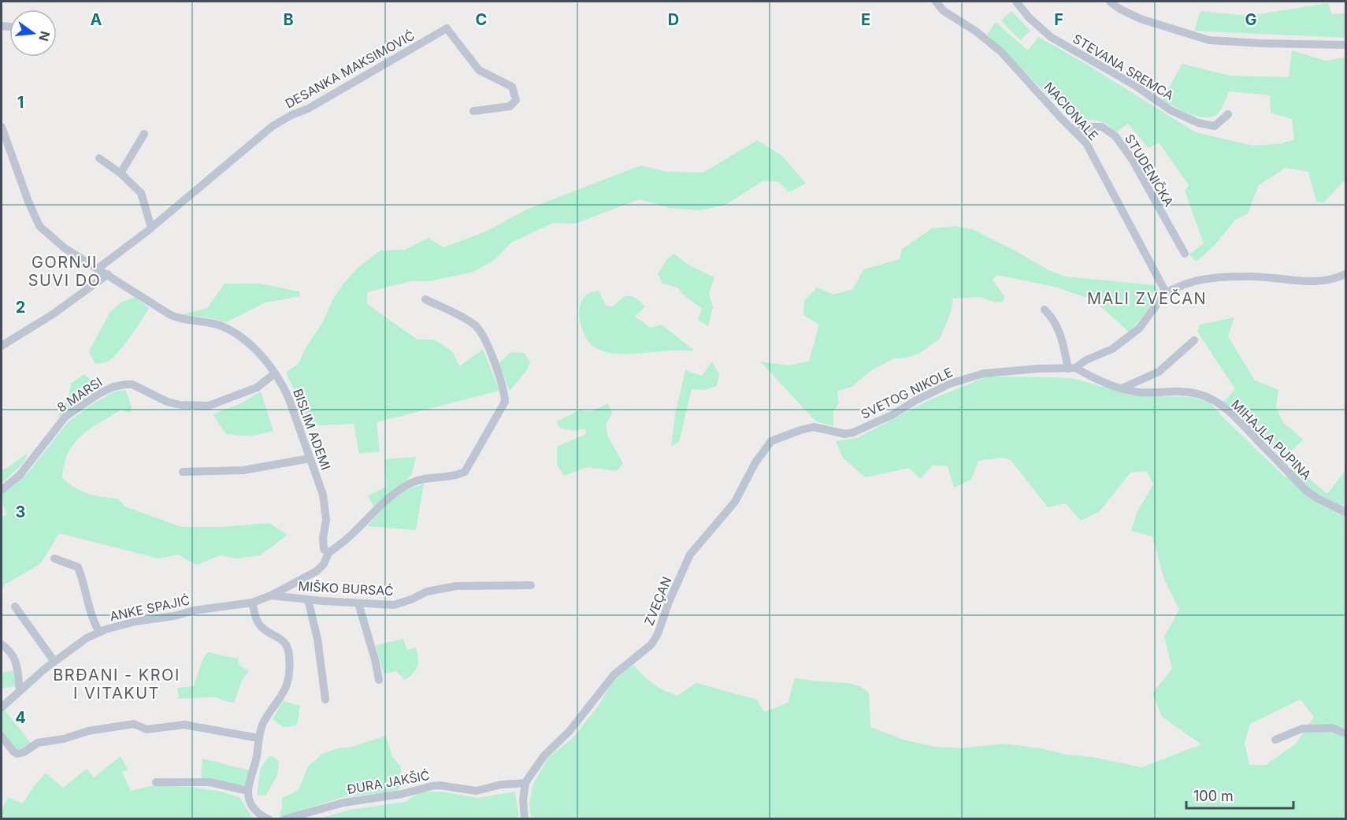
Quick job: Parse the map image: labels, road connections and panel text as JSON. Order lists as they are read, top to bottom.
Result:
{
  "streets": {
    "street": [
      "STEVANA SREMCA",
      "DESANKA MAKSIMOVIĆ",
      "NACIONALE",
      "STUDENIČKA",
      "SVETOG NIKOLE",
      "8 MARSI",
      "BISLIM ADEMI",
      "MIHAJLA PUPINA",
      "MIŠKO BURSAĆ",
      "ZVEÇAN",
      "ANKE SPAJIĆ",
      "ÐURA JAKŠIĆ"
    ]
  },
  "crossings": [
    ["DESANKA MAKSIMOVIĆ", "BISLIM ADEMI"],
    ["NACIONALE", "STUDENIČKA"],
    ["SVETOG NIKOLE", "MIHAJLA PUPINA"],
    ["SVETOG NIKOLE", "ZVEÇAN"],
    ["8 MARSI", "BISLIM ADEMI"],
    ["MIŠKO BURSAĆ", "ANKE SPAJIĆ"],
    ["ZVEÇAN", "ÐURA JAKŠIĆ"]
  ],
  "districts": ["GORNJI SUVI DO", "MALI ZVEČAN", "BRĐANI - KROI I VITAKUT"],
  "scale_bar": "100 m",
  "north": "right",
  "grid": {
    "columns": [
      "A",
      "B",
      "C",
      "D",
      "E",
      "F",
      "G"
    ],
    "rows": [
      "1",
      "2",
      "3",
      "4"
    ]
  }
}
